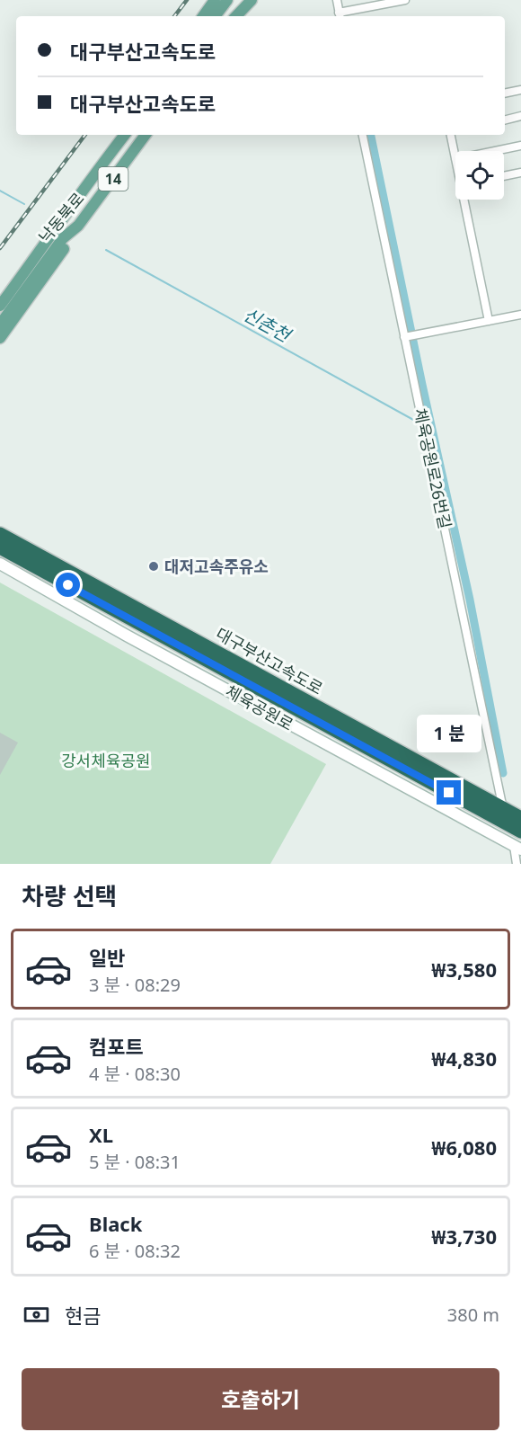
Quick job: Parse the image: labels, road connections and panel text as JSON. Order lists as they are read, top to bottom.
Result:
{
  "streets": {
    "highway": ["대구부산고속도로"],
    "main road": ["14", "낙동북로", "체육공원로"],
    "street": ["체육공원로26번길"]
  },
  "crossings": [
    ["체육공원로26번길", "체육공원로"],
    ["대구부산고속도로", "체육공원로"]
  ],
  "water": ["신촌천"],
  "parks": ["강서체육공원"],
  "places": ["대저고속주유소"],
  "page": {
    "banner": ["대구부산고속도로", "대구부산고속도로"],
    "bubble": "1 분",
    "heading": "차량 선택",
    "list": [
      {
        "name": "일반",
        "note": "3 분 · 08:29",
        "value": "₩3,580"
      },
      {
        "name": "컴포트",
        "note": "4 분 · 08:30",
        "value": "₩4,830"
      },
      {
        "name": "XL",
        "note": "5 분 · 08:31",
        "value": "₩6,080"
      },
      {
        "name": "Black",
        "note": "6 분 · 08:32",
        "value": "₩3,730"
      }
    ],
    "pay": ["현금", "380 m"],
    "buttons": "호출하기"
  }
}
